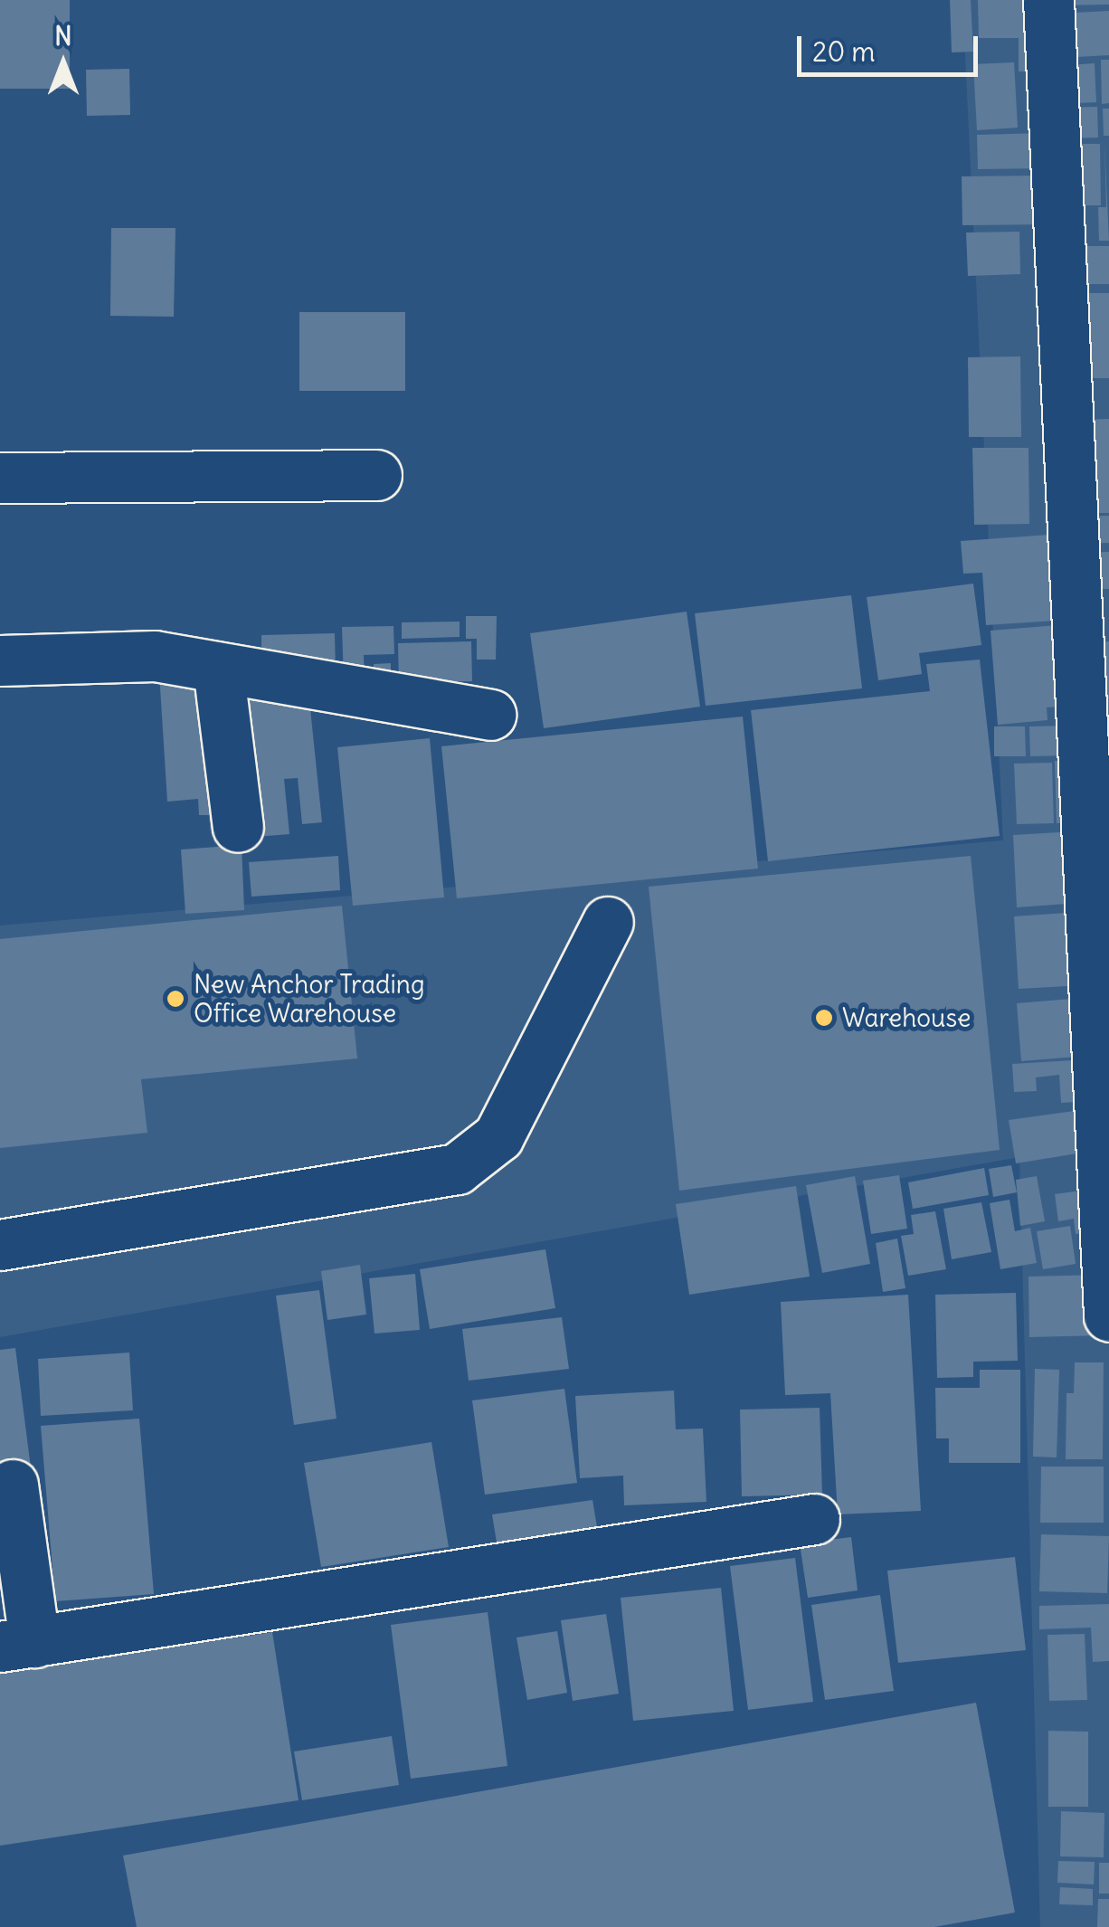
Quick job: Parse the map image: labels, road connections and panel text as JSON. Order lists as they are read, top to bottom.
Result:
{
  "places": ["New Anchor Trading Office Warehouse", "Warehouse"],
  "scale_bar": "20 m",
  "north": "top"
}
